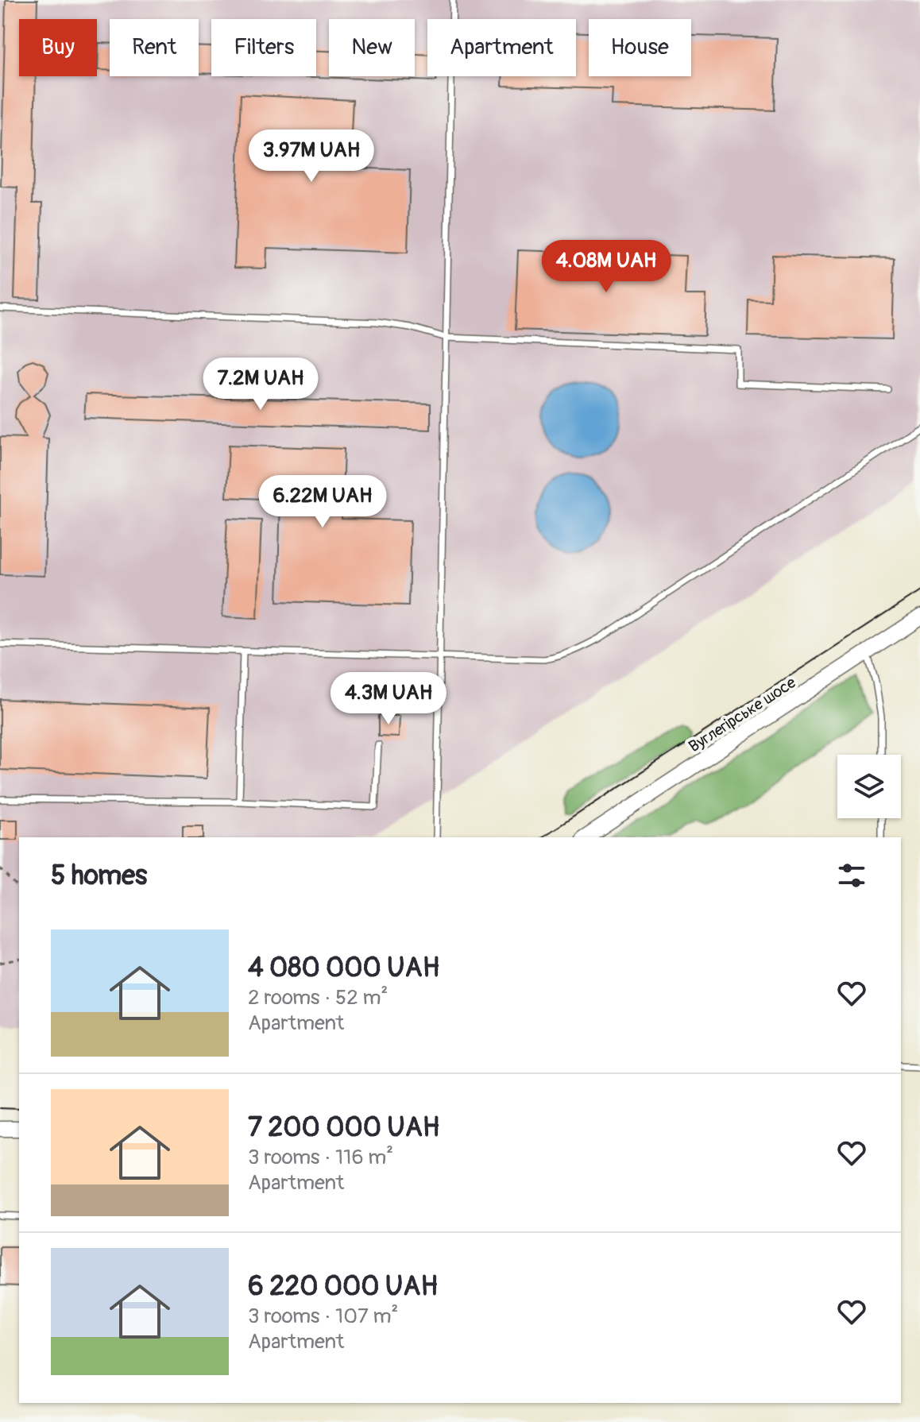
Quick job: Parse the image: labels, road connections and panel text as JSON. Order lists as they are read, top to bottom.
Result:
{
  "streets": {
    "street": ["Вуглегірське шосе"]
  },
  "page": {
    "chip": [
      "Buy",
      "Rent",
      "Filters",
      "New",
      "Apartment",
      "House"
    ],
    "price": [
      "3.97M UAH",
      "4.08M UAH",
      "7.2M UAH",
      "6.22M UAH",
      "4.3M UAH"
    ],
    "heading": "5 homes",
    "list": [
      {
        "name": "4 080 000 UAH",
        "note": "2 rooms · 52 m² · Apartment"
      },
      {
        "name": "7 200 000 UAH",
        "note": "3 rooms · 116 m² · Apartment"
      },
      {
        "name": "6 220 000 UAH",
        "note": "3 rooms · 107 m² · Apartment"
      }
    ]
  }
}
